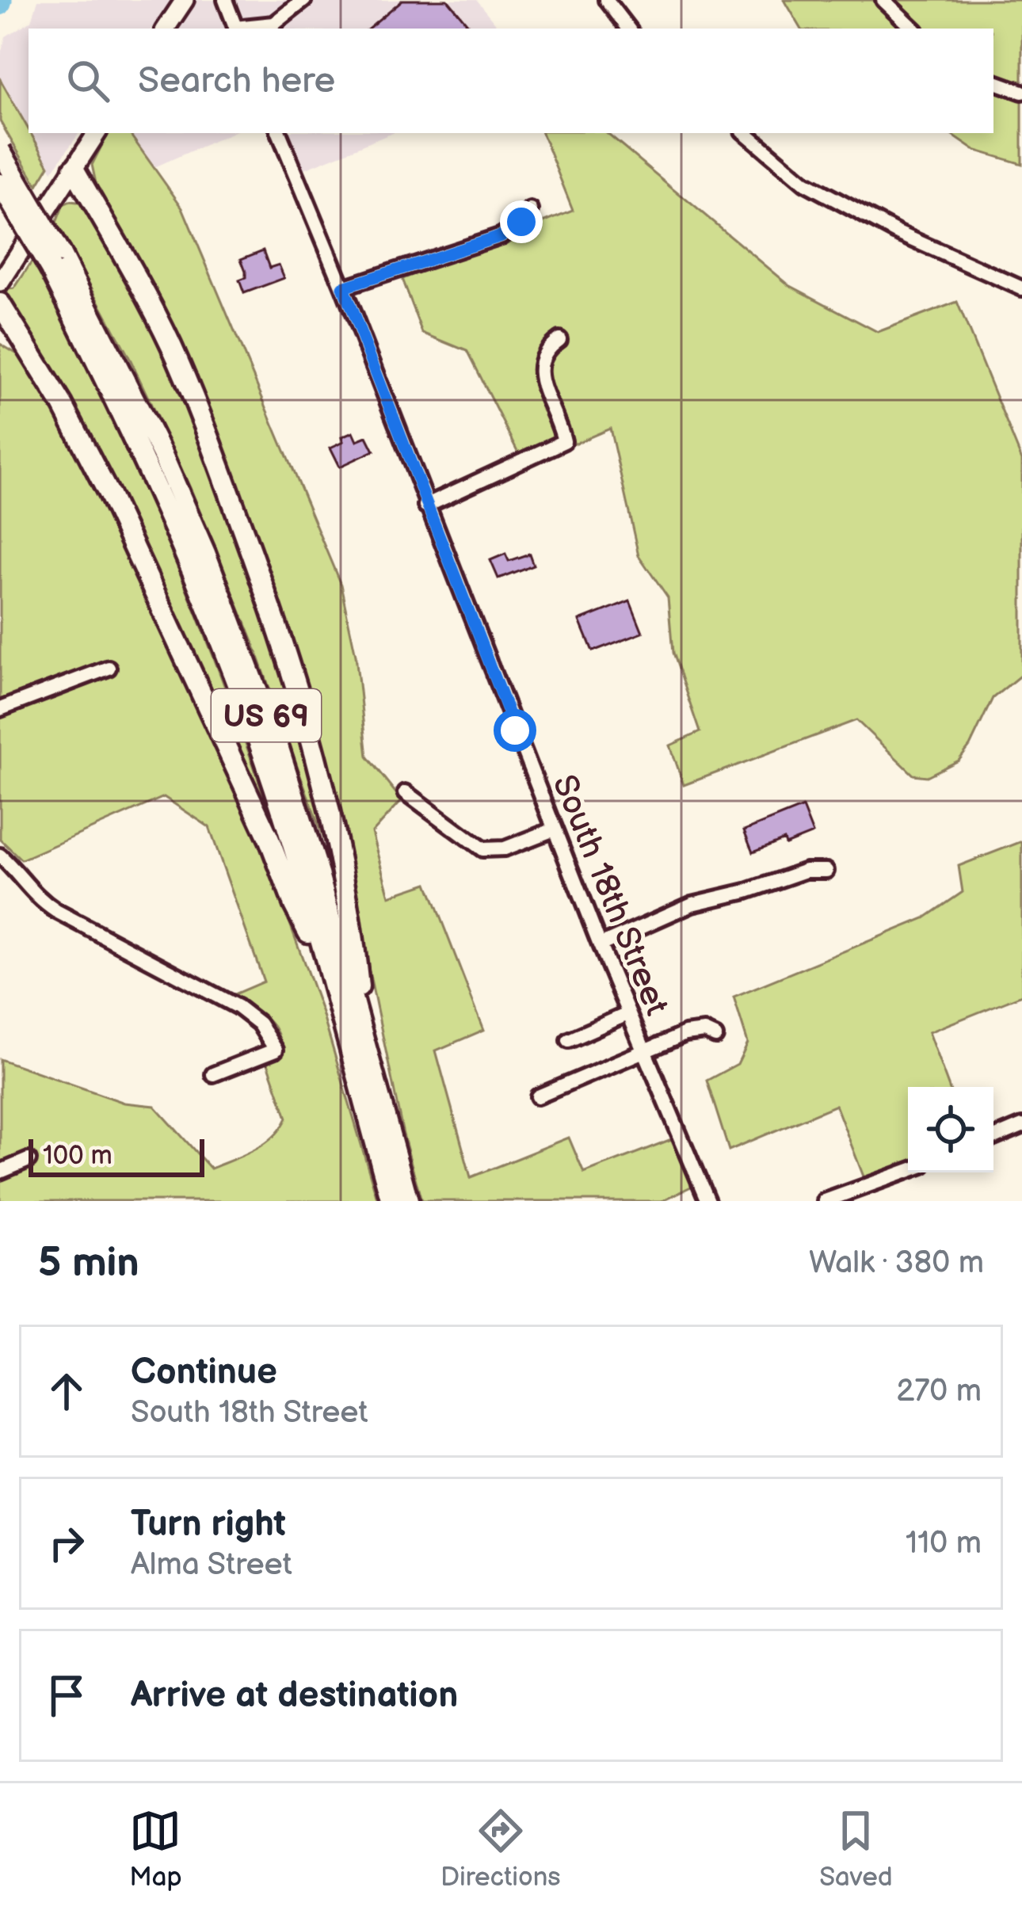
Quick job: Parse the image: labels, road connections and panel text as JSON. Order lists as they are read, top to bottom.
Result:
{
  "streets": {
    "highway": ["US 69"],
    "street": ["South 18th Street"]
  },
  "scale_bar": "100 m",
  "page": {
    "search": "Search here",
    "scale": "100 m",
    "heading": ["5 min", "Walk · 380 m"],
    "list": [
      ["Continue", "South 18th Street", "270 m"],
      ["Turn right", "Alma Street", "110 m"],
      "Arrive at destination"
    ],
    "nav": ["Map", "Directions", "Saved"]
  }
}
